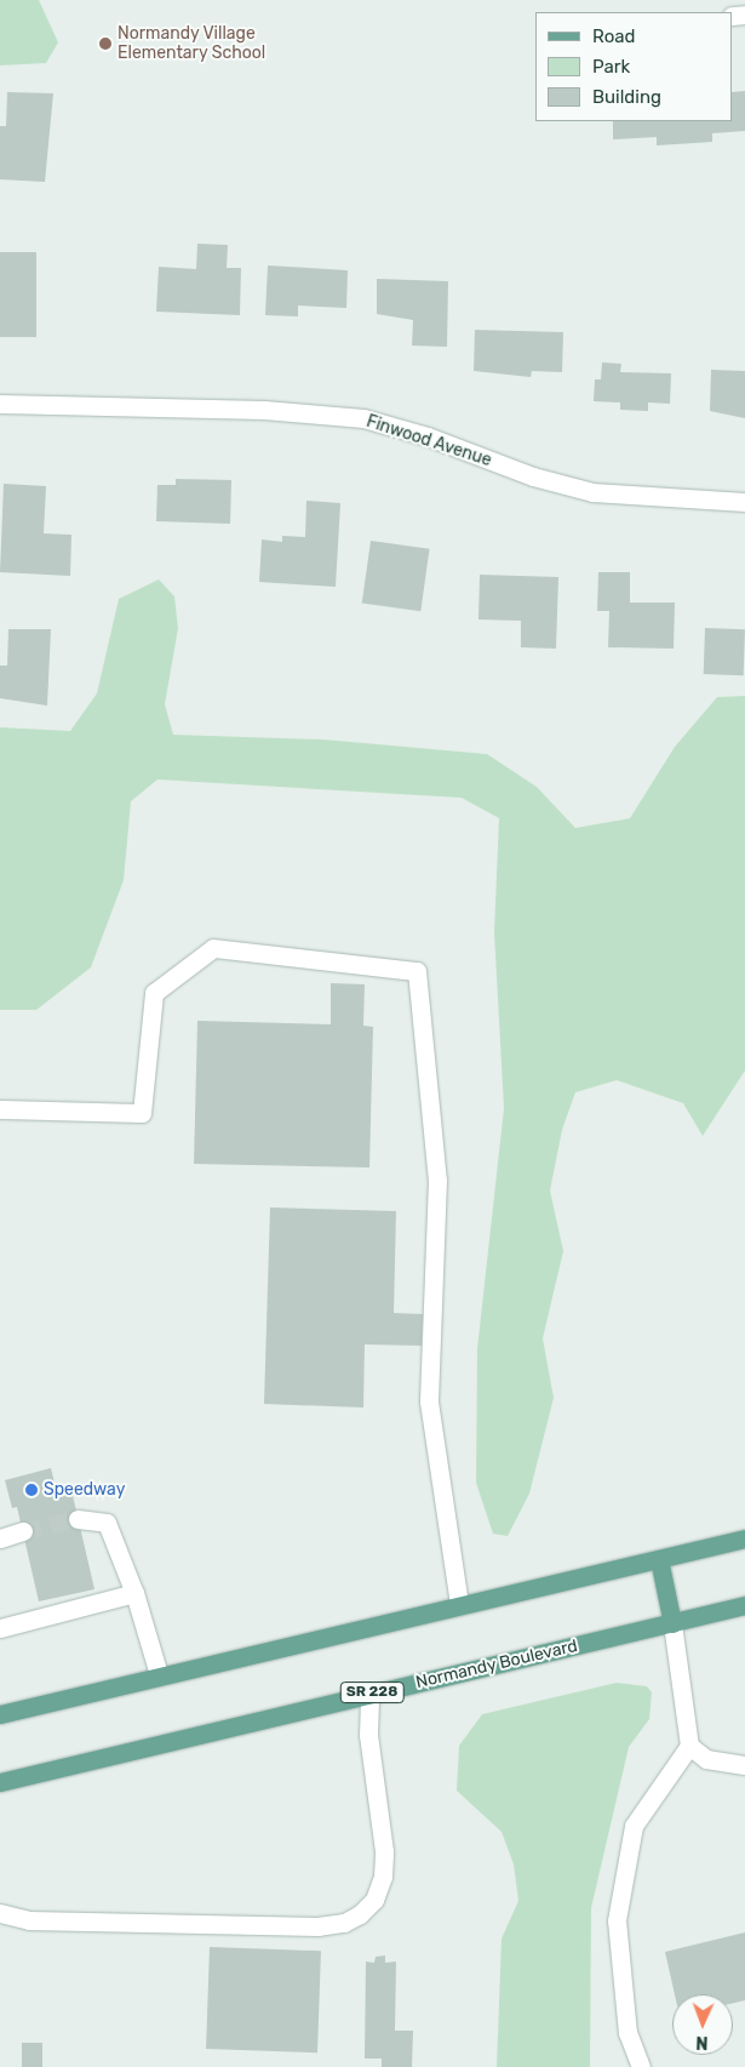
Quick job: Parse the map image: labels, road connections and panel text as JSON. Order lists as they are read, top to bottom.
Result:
{
  "streets": {
    "main road": ["Normandy Boulevard", "SR 228"],
    "street": ["Finwood Avenue"]
  },
  "places": ["Normandy Village Elementary School", "Speedway"],
  "legend": ["Road", "Park", "Building"],
  "north": "bottom"
}
